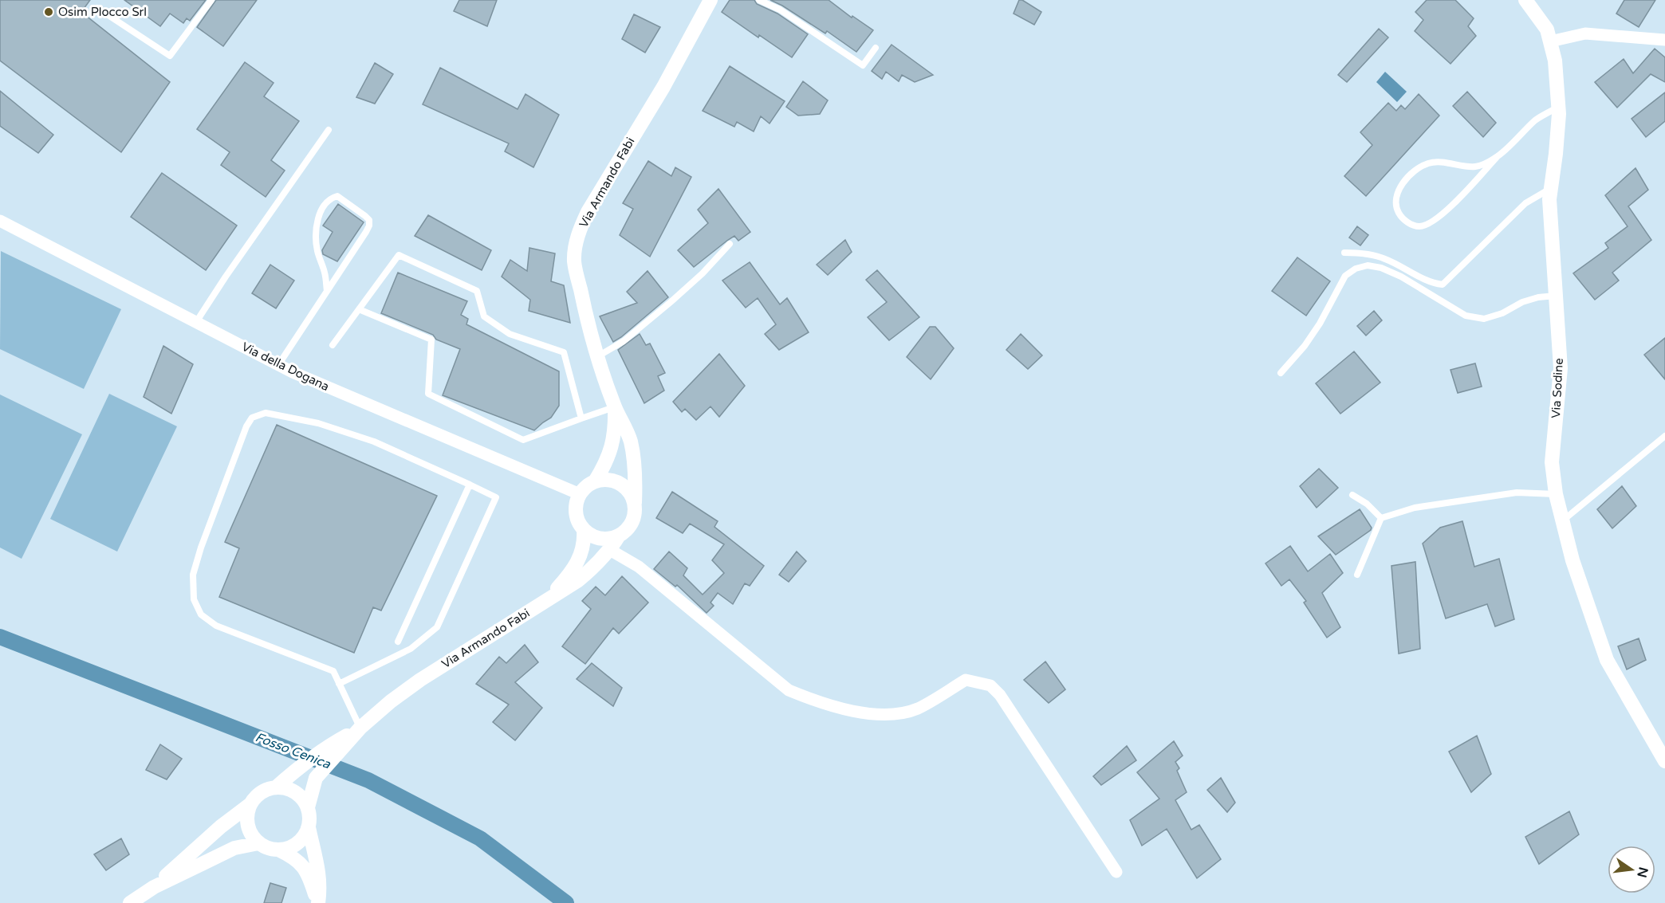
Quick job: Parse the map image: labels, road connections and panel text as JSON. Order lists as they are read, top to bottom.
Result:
{
  "streets": {
    "street": ["Via Armando Fabi", "Via della Dogana", "Via Sodine"]
  },
  "crossings": [
    ["Via Armando Fabi", "Via della Dogana"]
  ],
  "water": ["Fosso Cenica"],
  "places": ["Osim Plocco Srl"],
  "north": "right"
}
